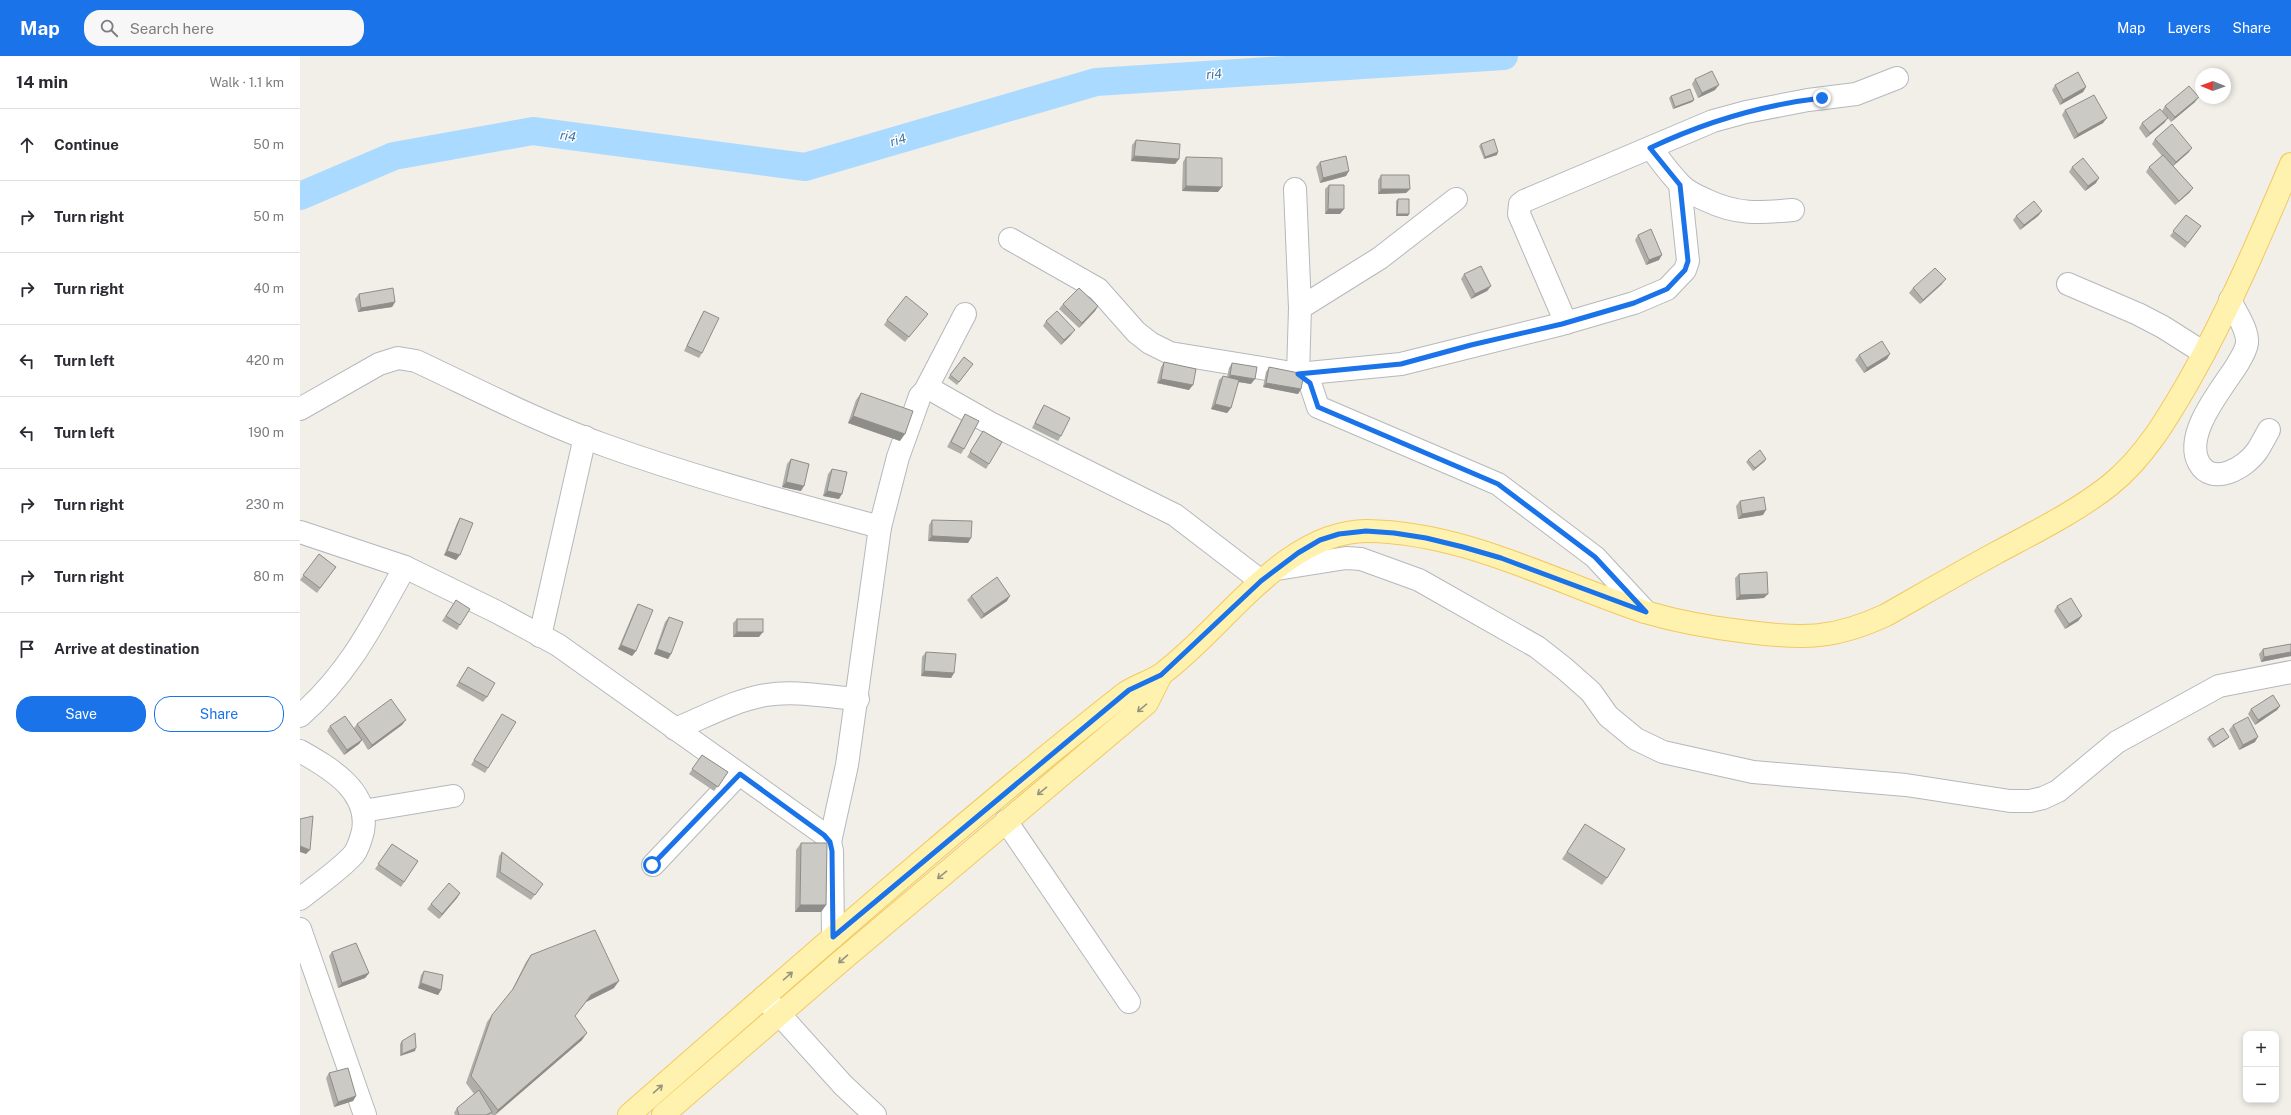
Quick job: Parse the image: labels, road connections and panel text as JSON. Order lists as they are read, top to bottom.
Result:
{
  "water": ["ri4"],
  "north": "left",
  "page": {
    "header": "Map",
    "search": "Search here",
    "nav": ["Map", "Layers", "Share"],
    "heading": ["14 min", "Walk · 1.1 km"],
    "list": [
      ["Continue", "50 m"],
      ["Turn right", "50 m"],
      ["Turn right", "40 m"],
      ["Turn left", "420 m"],
      ["Turn left", "190 m"],
      ["Turn right", "230 m"],
      ["Turn right", "80 m"],
      "Arrive at destination"
    ],
    "buttons": ["Save", "Share"],
    "map_buttons": ["+", "−"]
  }
}
